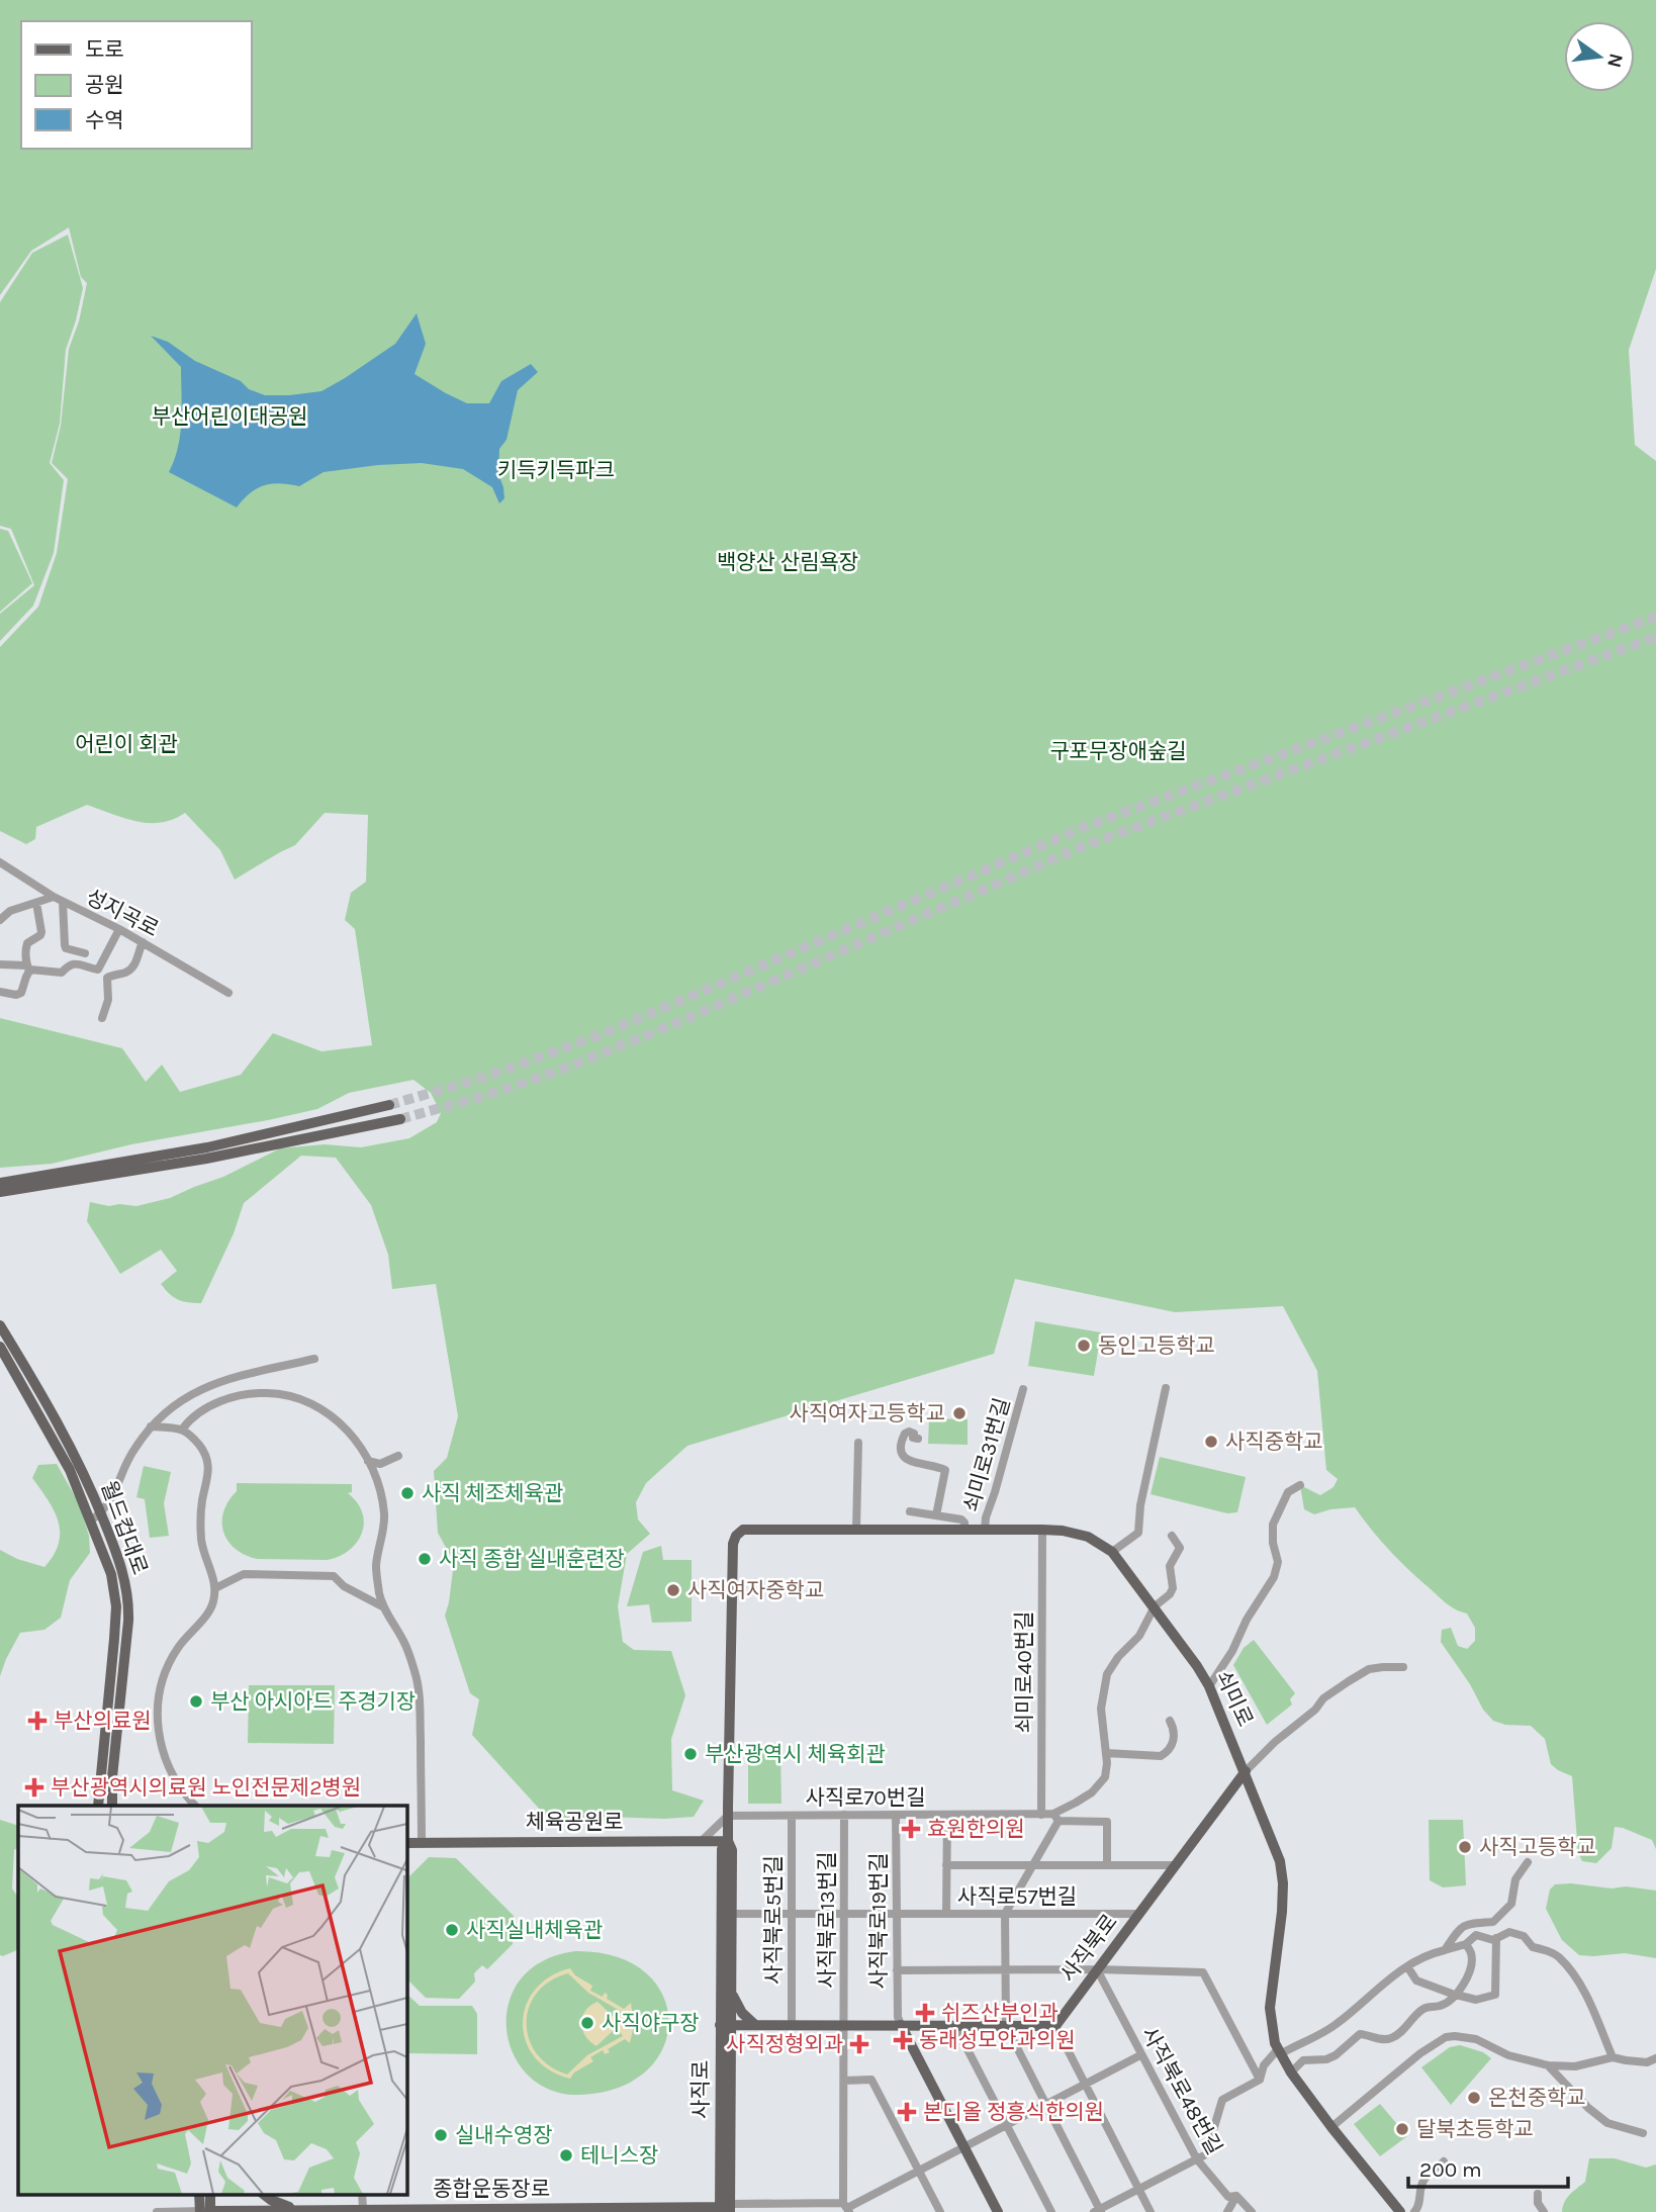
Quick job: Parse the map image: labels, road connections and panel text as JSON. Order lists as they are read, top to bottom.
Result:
{
  "streets": {
    "main road": [
      "월드컵대로",
      "쇠미로",
      "체육공원로",
      "사직북로",
      "사직로",
      "종합운동장로"
    ],
    "street": [
      "성지곡로",
      "쇠미로31번길",
      "쇠미로40번길",
      "사직로70번길",
      "사직로57번길",
      "사직북로5번길",
      "사직북로13번길",
      "사직북로19번길",
      "사직북로48번길"
    ]
  },
  "crossings": [
    ["쇠미로31번길", "쇠미로"],
    ["쇠미로40번길", "쇠미로"],
    ["쇠미로40번길", "사직로70번길"],
    ["쇠미로", "사직북로"],
    ["쇠미로", "사직로"],
    ["사직로70번길", "사직북로5번길"],
    ["사직로70번길", "사직북로13번길"],
    ["사직로70번길", "사직북로19번길"],
    ["사직로70번길", "사직로"],
    ["체육공원로", "사직로"],
    ["사직로57번길", "사직북로5번길"],
    ["사직로57번길", "사직북로13번길"],
    ["사직로57번길", "사직북로19번길"],
    ["사직로57번길", "사직북로"],
    ["사직로57번길", "사직로"],
    ["사직북로", "사직북로48번길"],
    ["사직로", "종합운동장로"]
  ],
  "parks": [
    "부산어린이대공원",
    "키득키득파크",
    "백양산 산림욕장",
    "어린이 회관",
    "구포무장애숲길"
  ],
  "places": {
    "other": [
      "동인고등학교",
      "사직여자고등학교",
      "사직중학교",
      "사직 체조체육관",
      "사직 종합 실내훈련장",
      "사직여자중학교",
      "부산 아시아드 주경기장",
      "부산광역시 체육회관",
      "사직고등학교",
      "사직실내체육관",
      "사직야구장",
      "온천중학교",
      "달북초등학교",
      "실내수영장",
      "테니스장"
    ],
    "health": [
      "부산의료원",
      "부산광역시의료원 노인전문제2병원",
      "효원한의원",
      "쉬즈산부인과",
      "동래성모안과의원",
      "사직정형외과",
      "본디올 정흥식한의원"
    ]
  },
  "legend": ["도로", "공원", "수역"],
  "scale_bar": "200 m",
  "north": "right"
}
